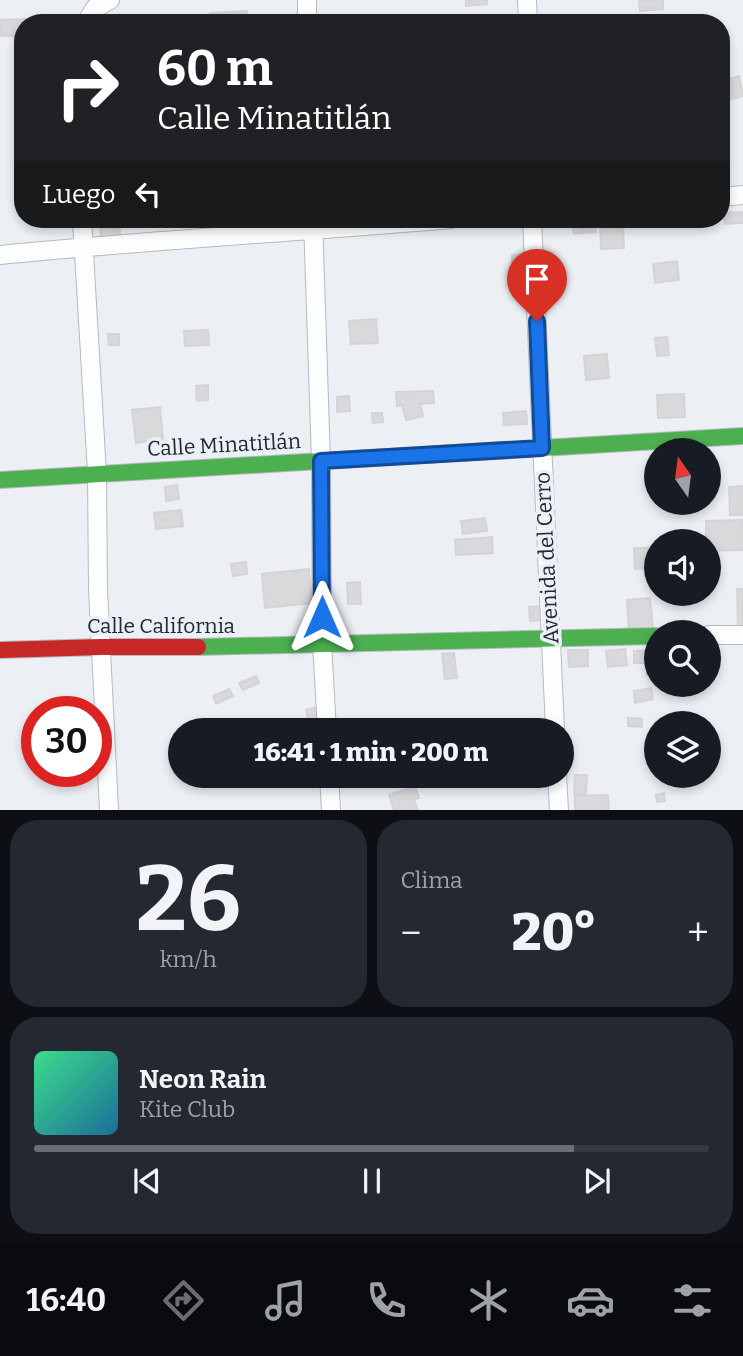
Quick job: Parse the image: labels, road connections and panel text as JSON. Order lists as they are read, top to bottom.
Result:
{
  "streets": {
    "street": ["Calle Minatitlán", "Avenida del Cerro", "Calle California"]
  },
  "crossings": [
    ["Calle Minatitlán", "Avenida del Cerro"],
    ["Avenida del Cerro", "Calle California"]
  ],
  "north": "top",
  "page": {
    "turn": ["60 m", "Calle Minatitlán"],
    "then": "Luego",
    "limit": "30",
    "trip": "16:41 · 1 min · 200 m",
    "tile": [
      ["26", "km/h"],
      "Clima"
    ],
    "heat": ["−", "20°", "+"],
    "song": ["Neon Rain", "Kite Club"],
    "tabs": "16:40"
  }
}
